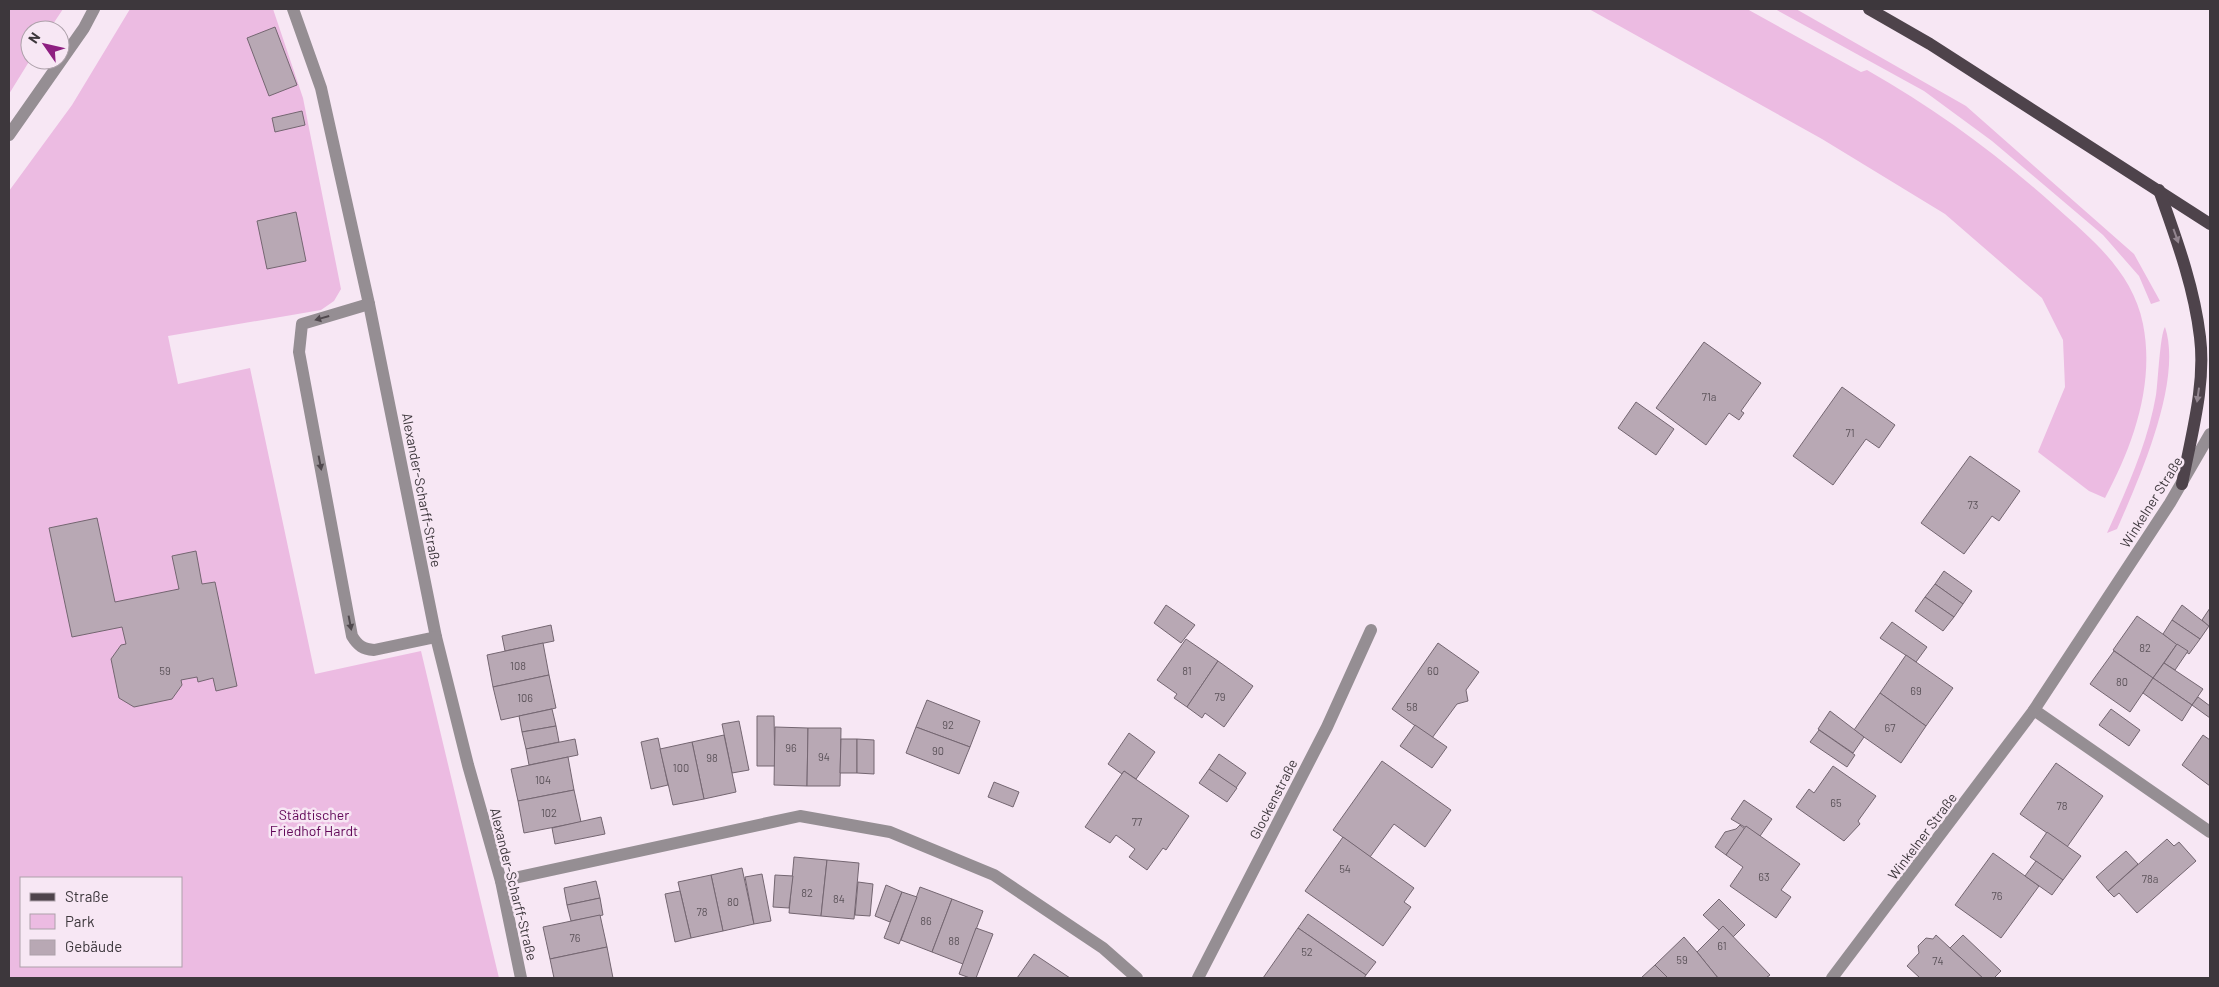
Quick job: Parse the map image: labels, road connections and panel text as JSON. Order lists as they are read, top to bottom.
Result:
{
  "streets": {
    "street": ["Alexander-Scharff-Straße", "Winkelner Straße", "Glockenstraße"]
  },
  "parks": ["Städtischer Friedhof Hardt"],
  "house_numbers": [
    "71a",
    "71",
    "73",
    "82",
    "108",
    "59",
    "81",
    "60",
    "80",
    "69",
    "79",
    "106",
    "58",
    "92",
    "67",
    "96",
    "90",
    "94",
    "98",
    "100",
    "104",
    "65",
    "78",
    "102",
    "77",
    "54",
    "63",
    "78a",
    "82",
    "76",
    "84",
    "80",
    "78",
    "86",
    "76",
    "88",
    "61",
    "52",
    "59",
    "74"
  ],
  "legend": ["Straße", "Park", "Gebäude"],
  "north": "top left"
}
